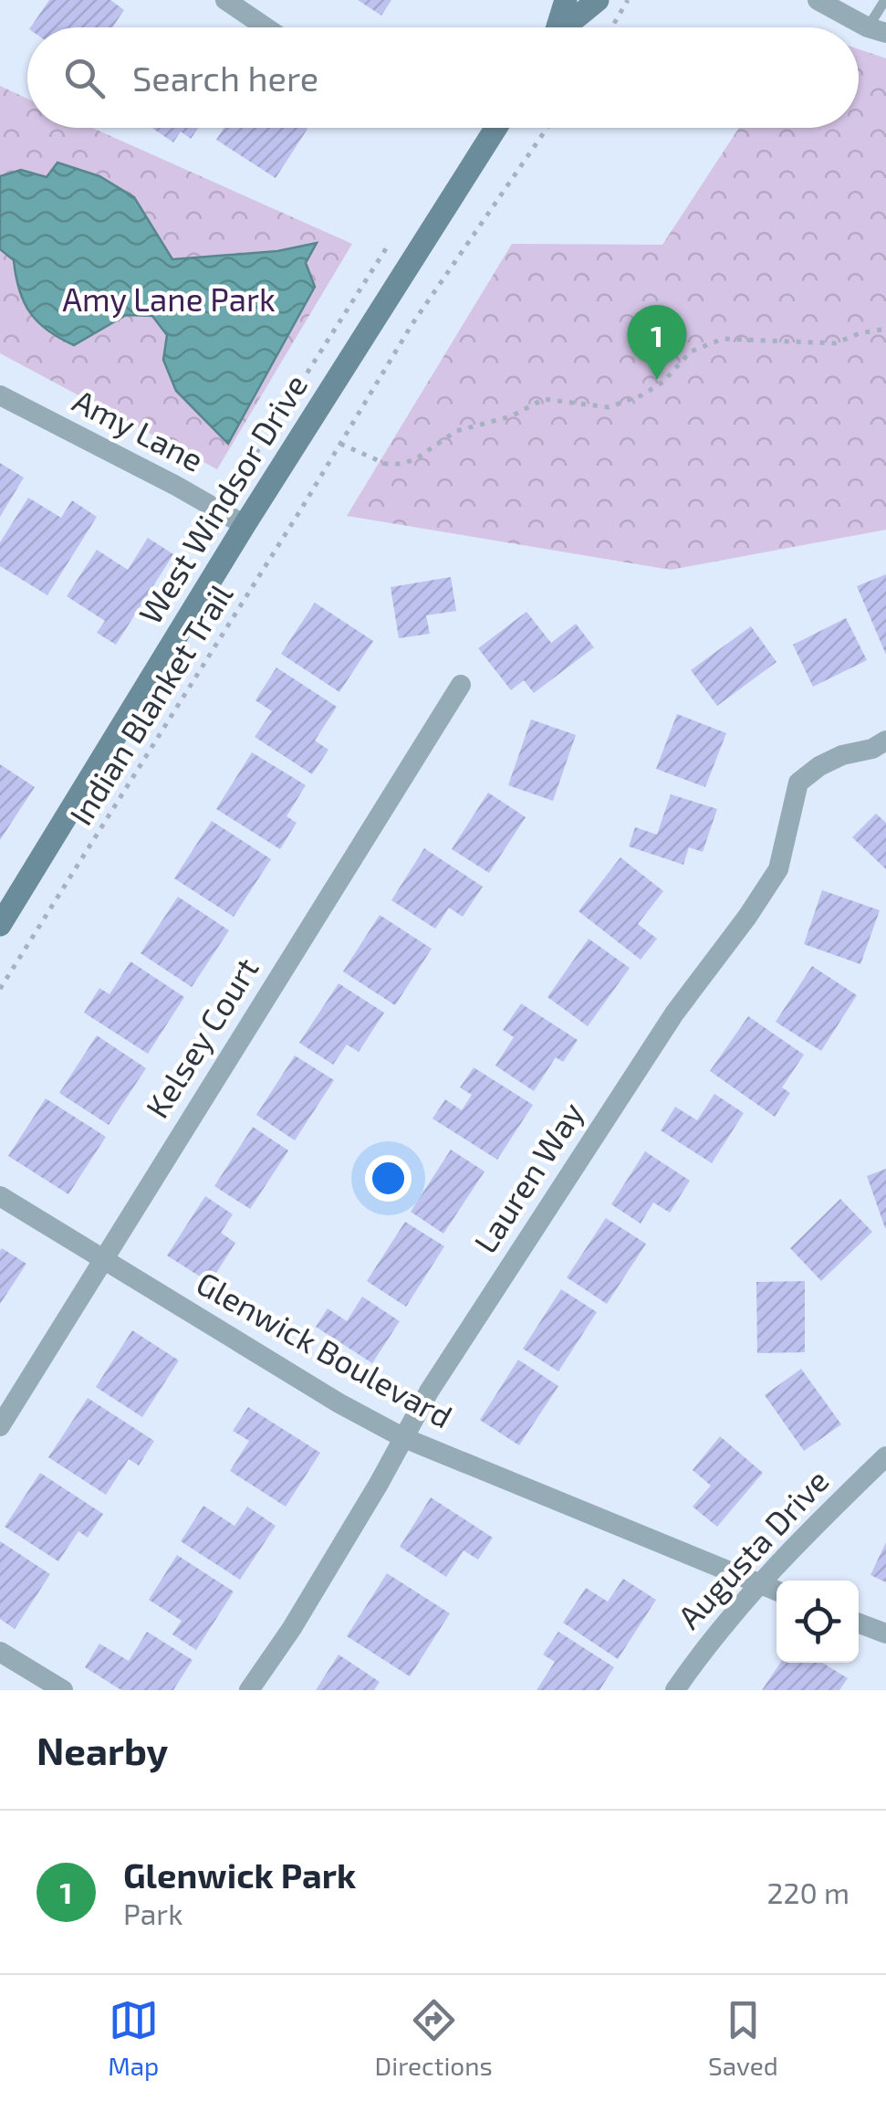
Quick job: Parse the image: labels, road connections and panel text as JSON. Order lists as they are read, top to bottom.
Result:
{
  "streets": {
    "street": [
      "Amy Lane",
      "West Windsor Drive",
      "Kelsey Court",
      "Lauren Way",
      "Glenwick Boulevard",
      "Augusta Drive"
    ],
    "path": ["Indian Blanket Trail"]
  },
  "crossings": [
    ["Amy Lane", "West Windsor Drive"],
    ["Kelsey Court", "Glenwick Boulevard"],
    ["Lauren Way", "Glenwick Boulevard"],
    ["Glenwick Boulevard", "Augusta Drive"]
  ],
  "parks": ["Amy Lane Park"],
  "page": {
    "search": "Search here",
    "pins": "1",
    "heading": "Nearby",
    "list": [
      {
        "mark": "1",
        "name": "Glenwick Park",
        "note": "Park",
        "value": "220 m"
      }
    ],
    "nav": ["Map", "Directions", "Saved"]
  }
}
